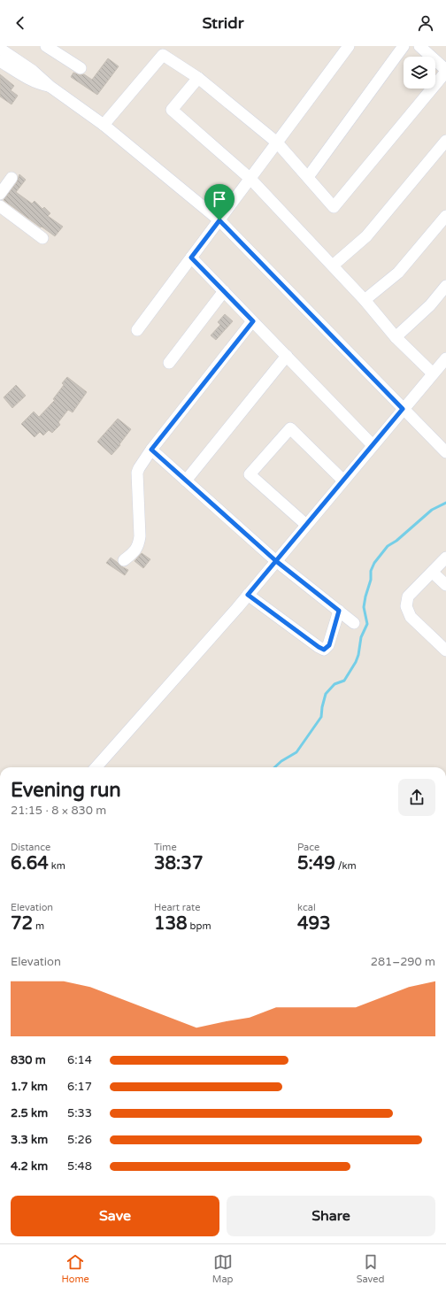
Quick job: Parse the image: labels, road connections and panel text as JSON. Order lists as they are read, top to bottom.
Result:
{
  "page": {
    "header": "Stridr",
    "heading": ["Evening run", "21:15 · 8 × 830 m"],
    "stats": [
      ["Distance", "6.64 km"],
      ["Time", "38:37"],
      ["Pace", "5:49 /km"],
      ["Elevation", "72 m"],
      ["Heart rate", "138 bpm"],
      ["kcal", "493"]
    ],
    "chart": ["Elevation", "281–290 m"],
    "list": [
      {
        "name": "830 m",
        "note": "6:14"
      },
      {
        "name": "1.7 km",
        "note": "6:17"
      },
      {
        "name": "2.5 km",
        "note": "5:33"
      },
      {
        "name": "3.3 km",
        "note": "5:26"
      },
      {
        "name": "4.2 km",
        "note": "5:48"
      }
    ],
    "buttons": ["Save", "Share"],
    "tabs": ["Home", "Map", "Saved"]
  }
}
